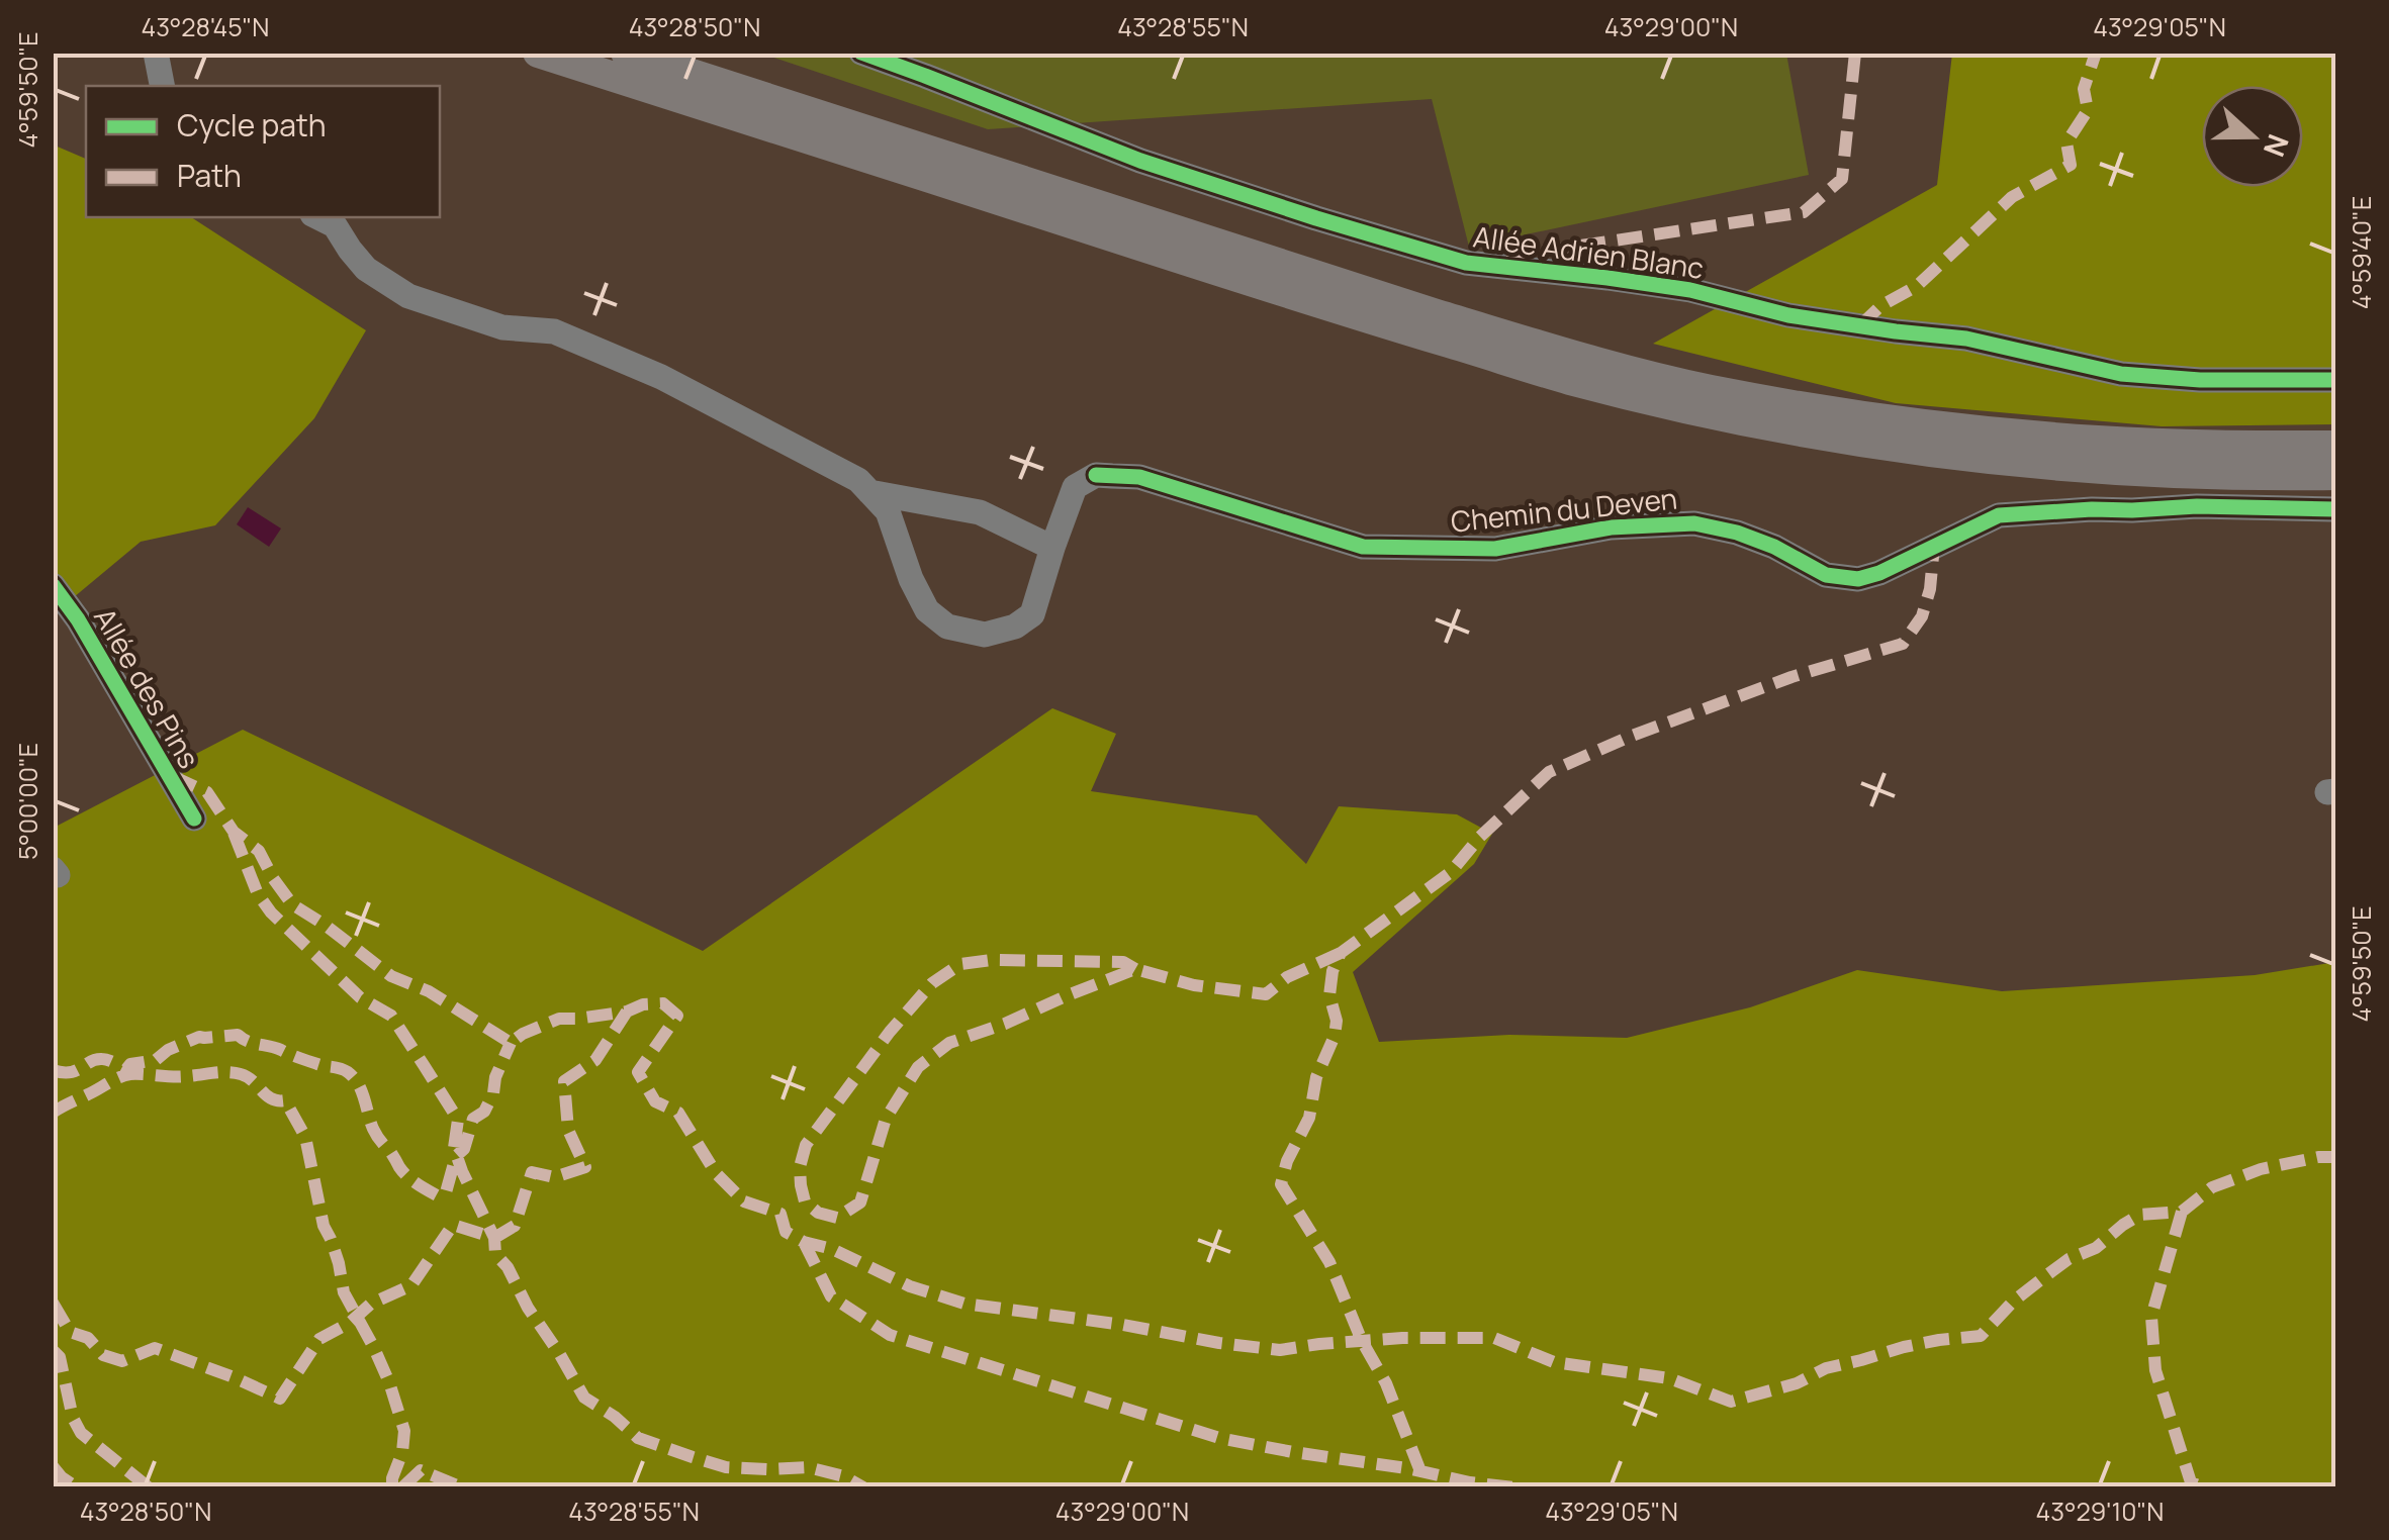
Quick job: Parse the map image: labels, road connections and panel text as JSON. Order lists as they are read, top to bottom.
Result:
{
  "streets": {
    "street": ["Allée Adrien Blanc", "Chemin du Deven", "Allée des Pins"]
  },
  "legend": ["Cycle path", "Path"],
  "north": "right",
  "coordinates": [
    "43°28'45\"N",
    "43°28'50\"N",
    "43°28'55\"N",
    "43°29'00\"N",
    "43°29'05\"N",
    "4°59'50\"E",
    "4°59'40\"E",
    "5°00'00\"E",
    "43°29'10\"N"
  ]
}
